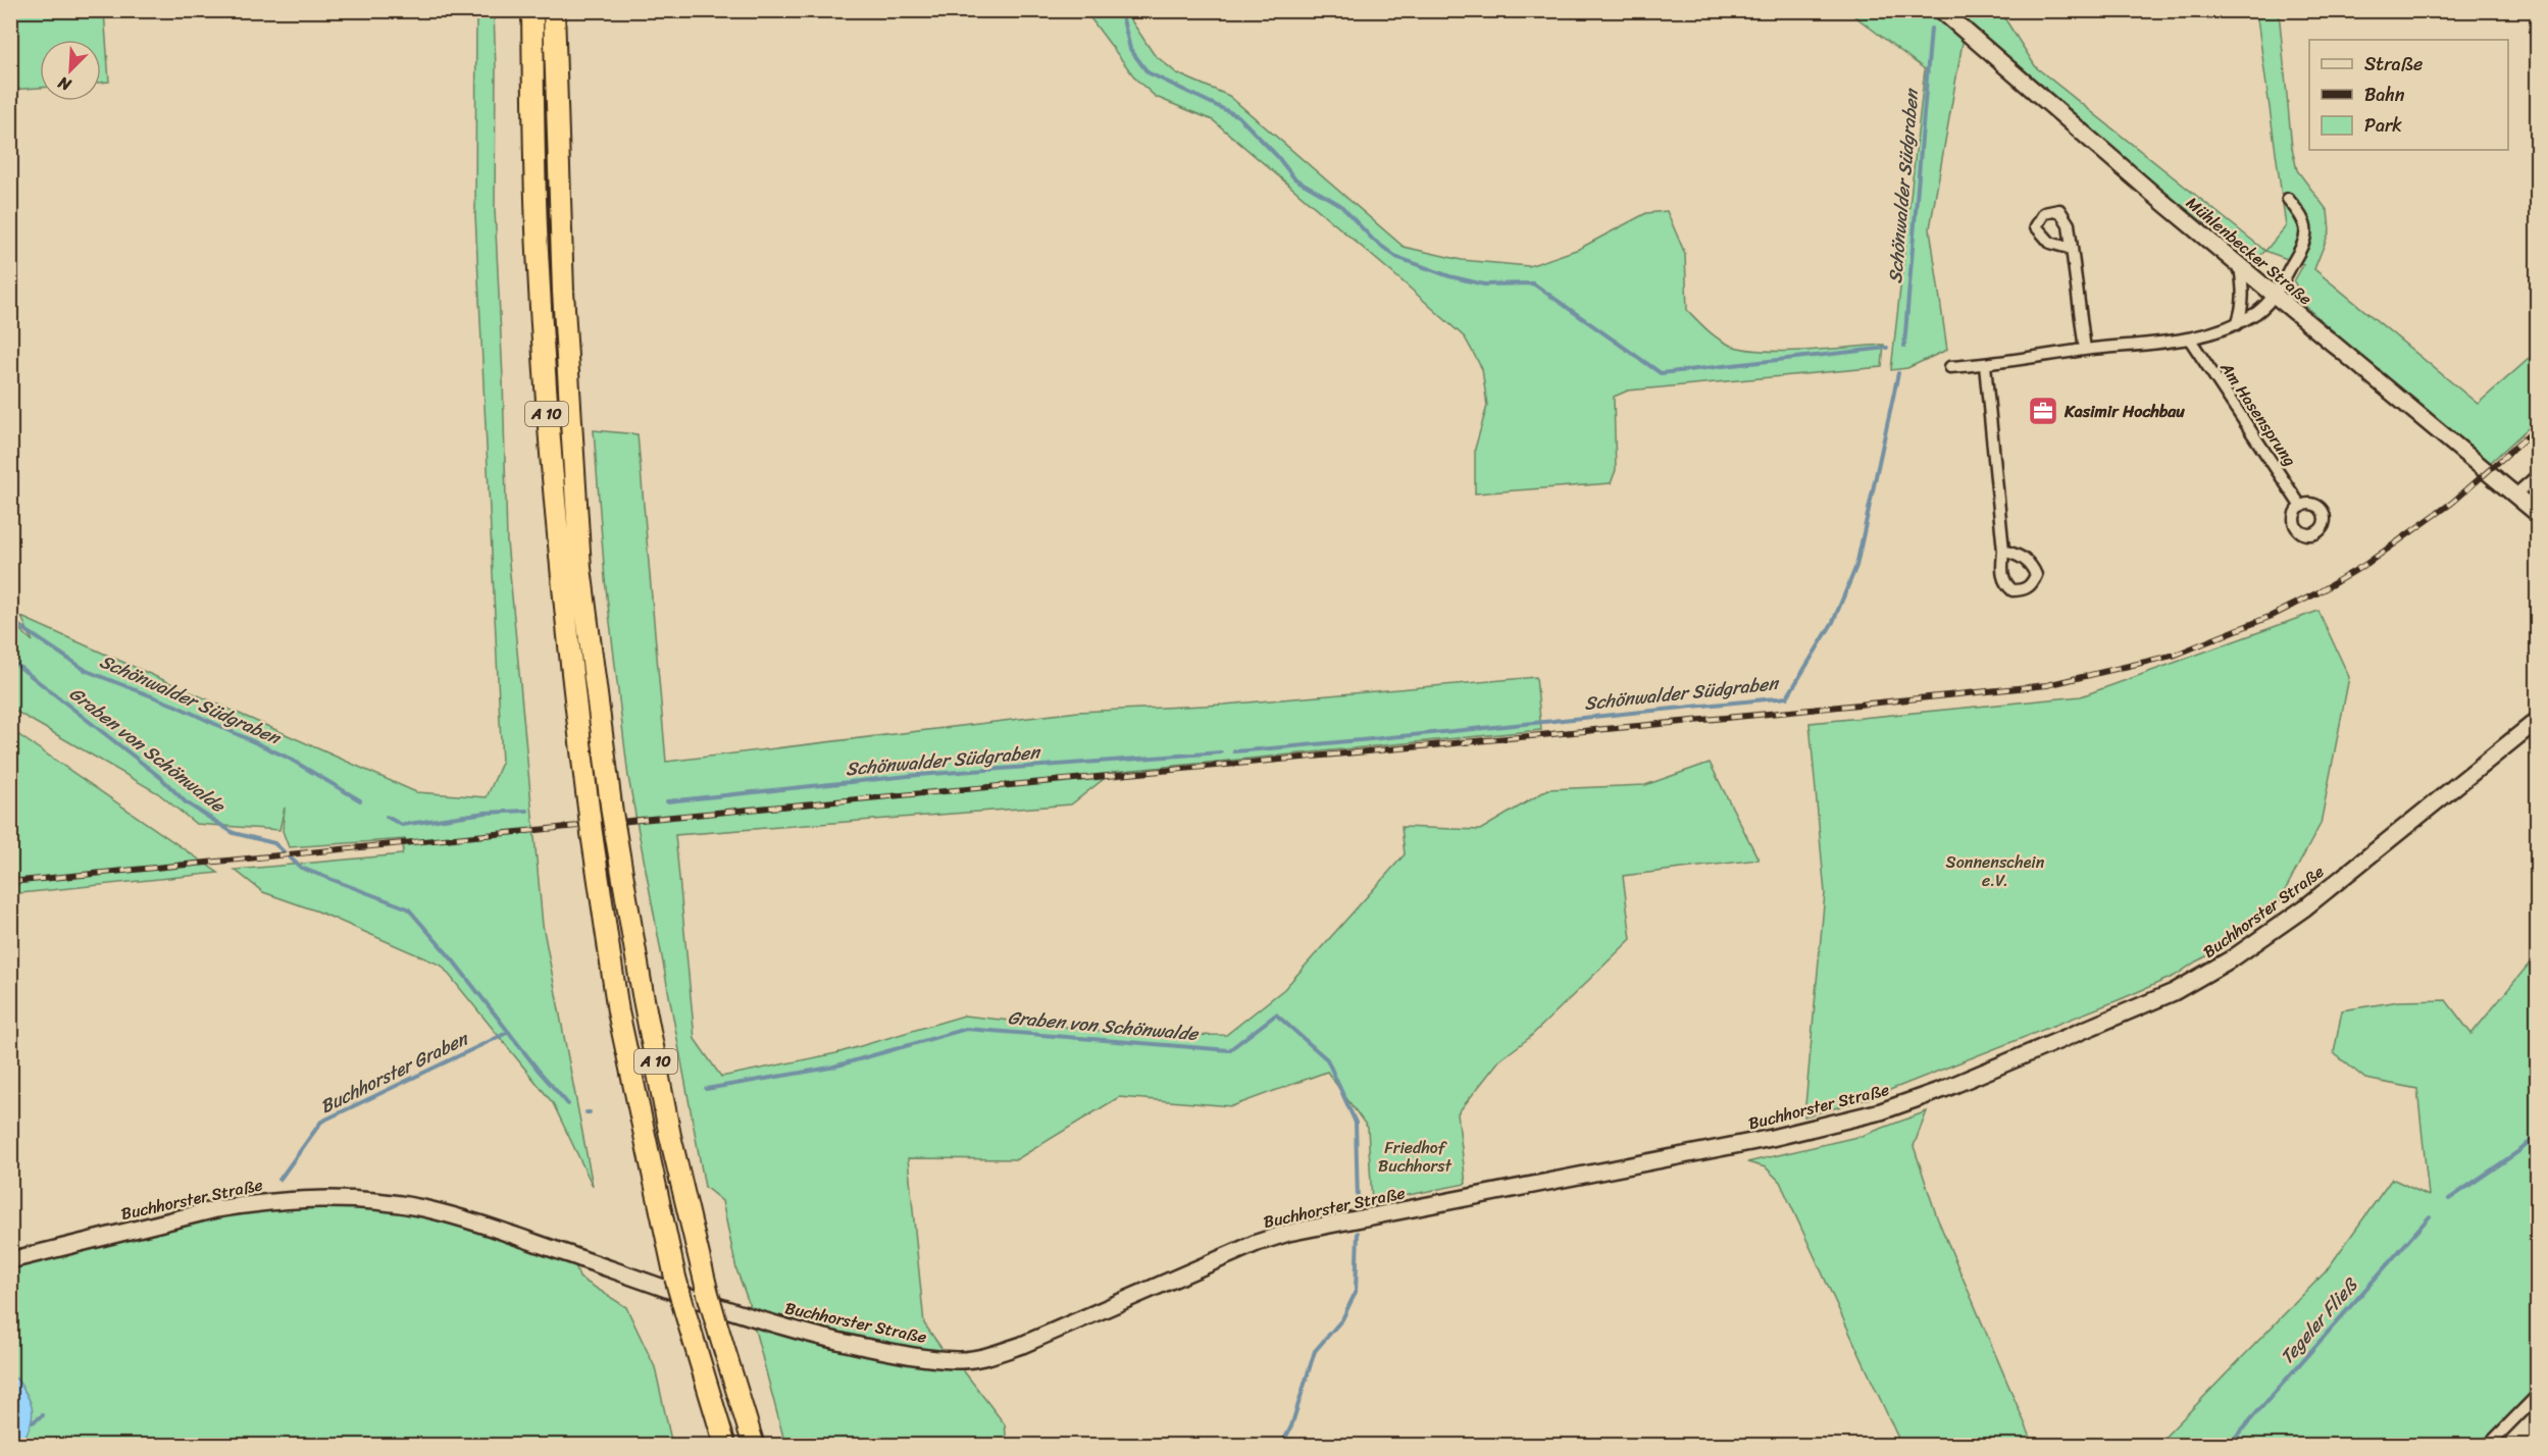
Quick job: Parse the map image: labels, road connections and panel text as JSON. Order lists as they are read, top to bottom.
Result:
{
  "streets": {
    "highway": ["A 10"],
    "main road": ["Mühlenbecker Straße", "Buchhorster Straße"],
    "street": ["Am Hasensprung"]
  },
  "water": [
    "Schönwalder Südgraben",
    "Graben von Schönwalde",
    "Buchhorster Graben",
    "Tegeler Fließ"
  ],
  "parks": ["Sonnenschein e.V.", "Friedhof Buchhorst"],
  "places": {
    "office": ["Kasimir Hochbau"]
  },
  "legend": ["Straße", "Bahn", "Park"],
  "north": "bottom left"
}
